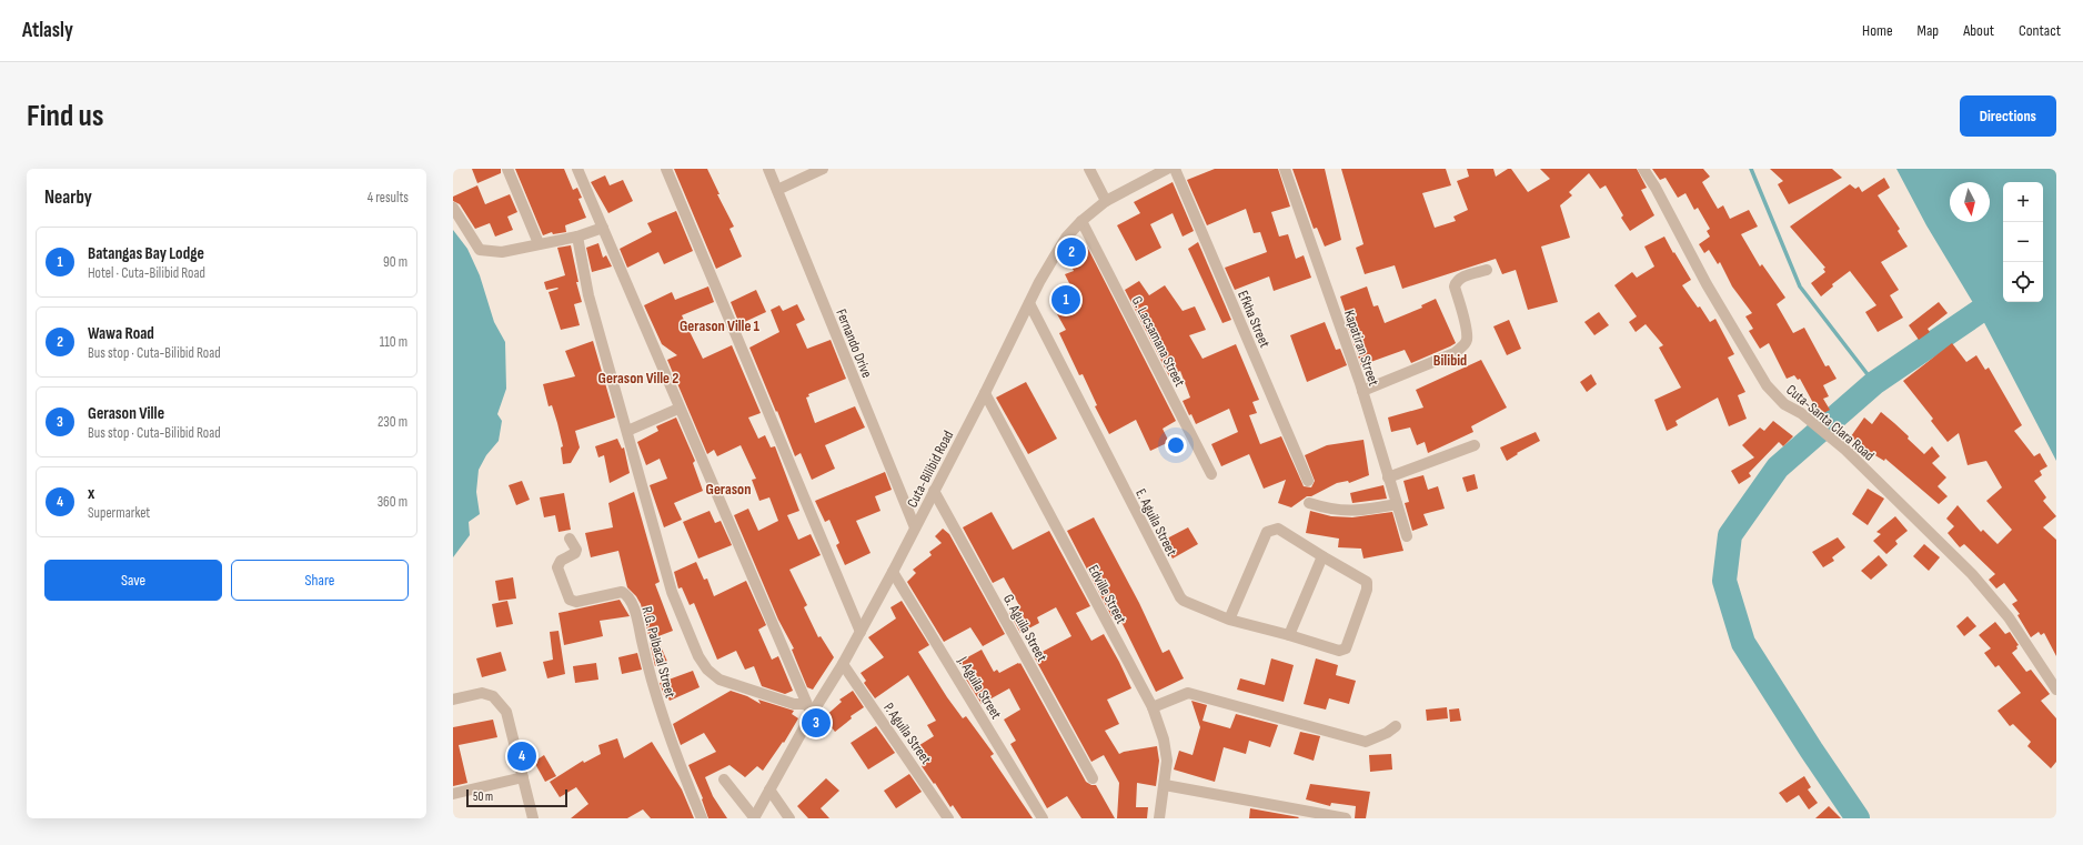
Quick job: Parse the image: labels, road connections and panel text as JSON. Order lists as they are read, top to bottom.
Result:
{
  "streets": {
    "street": [
      "Efkha Street",
      "G. Lacsamana Street",
      "Fernando Drive",
      "Kapatiran Street",
      "Cuta-Santa Clara Road",
      "Cuta-Bilibid Road",
      "E. Aguila Street",
      "Edville Street",
      "G. Aguila Street",
      "R.G. Palbacal Street",
      "J. Aguila Street",
      "P. Aguila Street"
    ]
  },
  "crossings": [
    ["G. Lacsamana Street", "Cuta-Bilibid Road"],
    ["Fernando Drive", "Cuta-Bilibid Road"],
    ["Cuta-Bilibid Road", "E. Aguila Street"],
    ["Cuta-Bilibid Road", "Edville Street"],
    ["Cuta-Bilibid Road", "G. Aguila Street"],
    ["Cuta-Bilibid Road", "J. Aguila Street"],
    ["Cuta-Bilibid Road", "P. Aguila Street"]
  ],
  "districts": [
    "Gerason Ville 1",
    "Bilibid",
    "Gerason Ville 2",
    "Gerason"
  ],
  "scale_bar": "50 m",
  "north": "bottom",
  "page": {
    "header": "Atlasly",
    "nav": [
      "Home",
      "Map",
      "About",
      "Contact"
    ],
    "buttons": [
      "Directions",
      ["Save", "Share"]
    ],
    "title": "Find us",
    "heading": ["Nearby", "4 results"],
    "map_buttons": ["+", "−"],
    "list": [
      {
        "mark": "1",
        "name": "Batangas Bay Lodge",
        "note": "Hotel · Cuta-Bilibid Road",
        "value": "90 m"
      },
      {
        "mark": "2",
        "name": "Wawa Road",
        "note": "Bus stop · Cuta-Bilibid Road",
        "value": "110 m"
      },
      {
        "mark": "3",
        "name": "Gerason Ville",
        "note": "Bus stop · Cuta-Bilibid Road",
        "value": "230 m"
      },
      {
        "mark": "4",
        "name": "x",
        "note": "Supermarket",
        "value": "360 m"
      }
    ],
    "pins": [
      "2",
      "1",
      "3",
      "4"
    ],
    "scale": "50 m"
  }
}
